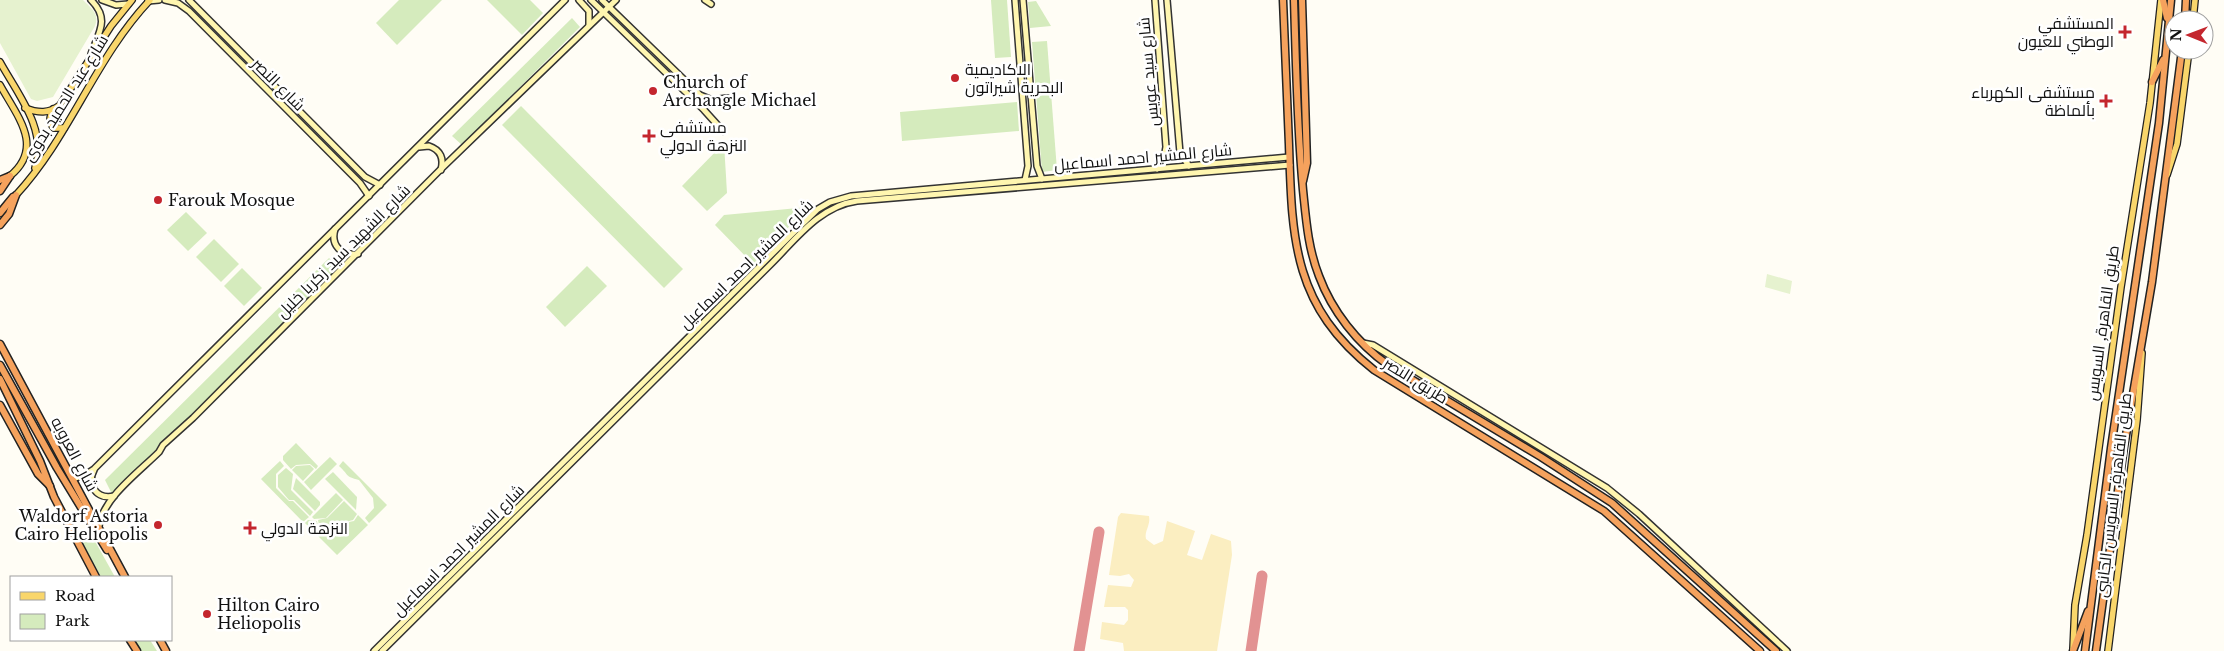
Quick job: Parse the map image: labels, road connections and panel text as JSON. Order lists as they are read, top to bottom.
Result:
{
  "streets": {
    "highway": [
      "شارع عبد الحميد بدوى",
      "طريق القاهرة, السويس",
      "طريق النصر",
      "شارع العروبه"
    ],
    "main road": ["طريق القاهرة, السويس الجانبى"],
    "street": [
      "شارع سيد عويس",
      "شارع النصر",
      "شارع المشير احمد اسماعيل",
      "شارع الشهيد سيد زكريا خليل"
    ]
  },
  "crossings": [
    ["شارع النصر", "شارع الشهيد سيد زكريا خليل"],
    ["شارع المشير احمد اسماعيل", "طريق النصر"],
    ["شارع الشهيد سيد زكريا خليل", "شارع العروبه"]
  ],
  "places": {
    "health": [
      "المستشفي الوطني للعيون",
      "مستشفى الكهرباء بألماظة",
      "مستشفى النزهة الدولي",
      "النزهة الدولي"
    ],
    "other": [
      "الاكاديمية البحرية شيراتون",
      "Church of Archangle Michael",
      "Farouk Mosque",
      "Waldorf Astoria Cairo Heliopolis",
      "Hilton Cairo Heliopolis"
    ]
  },
  "legend": ["Road", "Park"],
  "north": "left"
}
